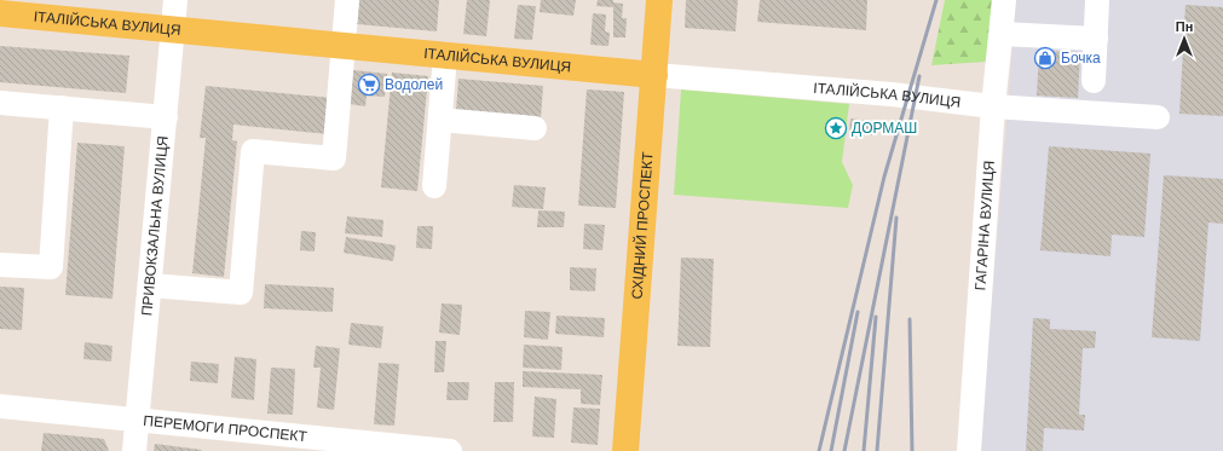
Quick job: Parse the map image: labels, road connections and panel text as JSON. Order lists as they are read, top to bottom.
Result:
{
  "streets": {
    "main road": ["ІТАЛІЙСЬКА ВУЛИЦЯ", "СХІДНИЙ ПРОСПЕКТ"],
    "street": ["ГАГАРІНА ВУЛИЦЯ", "ПРИВОКЗАЛЬНА ВУЛИЦЯ", "ПЕРЕМОГИ ПРОСПЕКТ"]
  },
  "crossings": [
    ["ІТАЛІЙСЬКА ВУЛИЦЯ", "ГАГАРІНА ВУЛИЦЯ"],
    ["ІТАЛІЙСЬКА ВУЛИЦЯ", "ПРИВОКЗАЛЬНА ВУЛИЦЯ"],
    ["ІТАЛІЙСЬКА ВУЛИЦЯ", "СХІДНИЙ ПРОСПЕКТ"],
    ["ПРИВОКЗАЛЬНА ВУЛИЦЯ", "ПЕРЕМОГИ ПРОСПЕКТ"]
  ],
  "places": {
    "shop": ["Бочка"],
    "supermarket": ["Водолей"],
    "place": ["ДОРМАШ"]
  },
  "north": "top"
}
